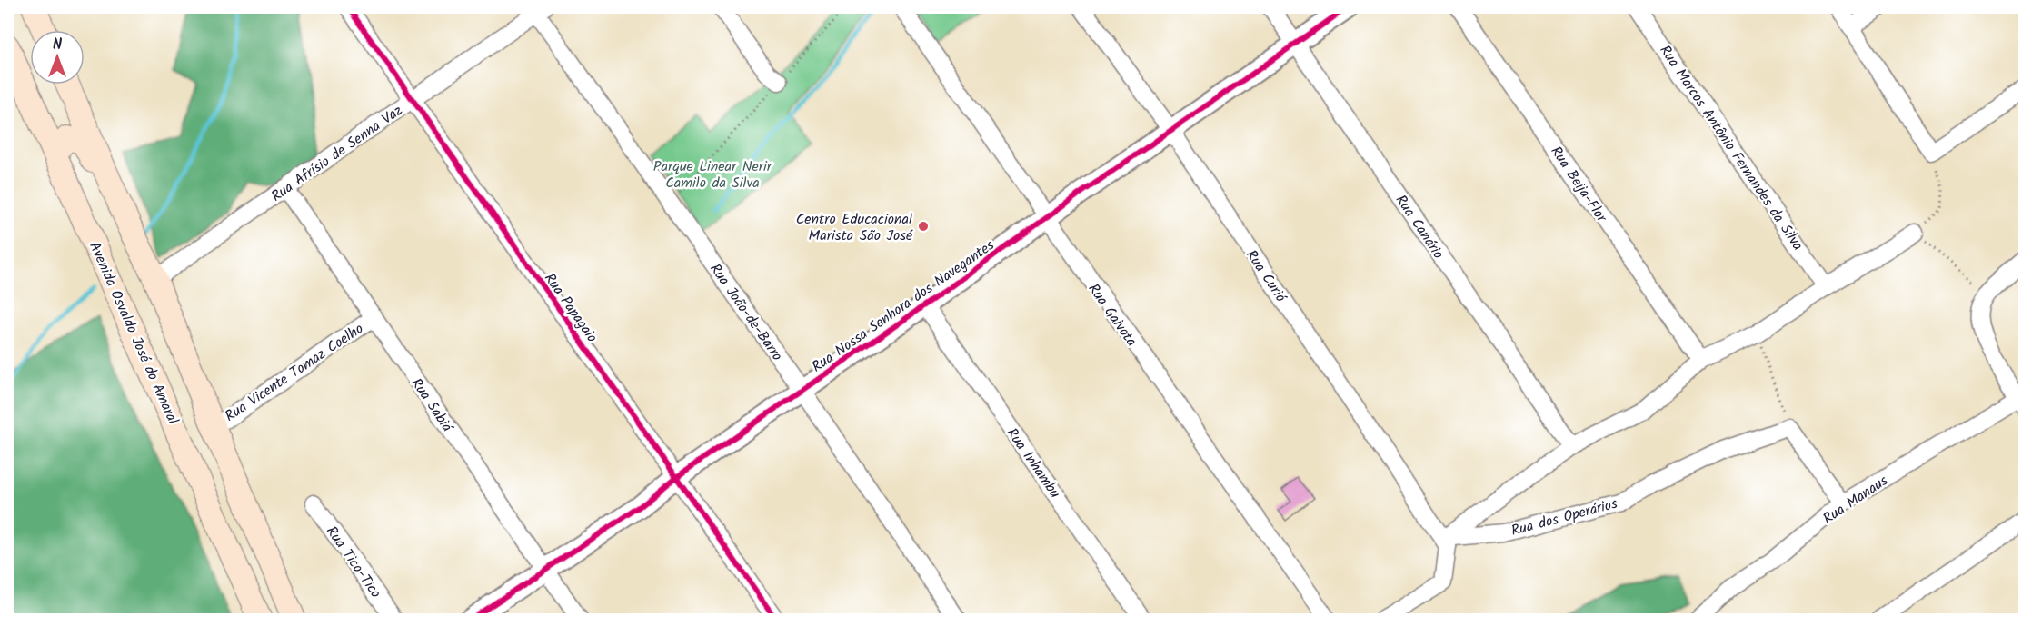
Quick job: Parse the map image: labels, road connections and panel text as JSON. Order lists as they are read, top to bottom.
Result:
{
  "streets": {
    "main road": ["Avenida Osvaldo José do Amaral"],
    "street": [
      "Rua Marcos Antônio Fernandes da Silva",
      "Rua Afrísio de Senna Vaz",
      "Rua Beija-Flor",
      "Rua Canário",
      "Rua Curió",
      "Rua Nossa Senhora dos Navegantes",
      "Rua Papagaio",
      "Rua João-de-Barro",
      "Rua Gaivota",
      "Rua Vicente Tomaz Coelho",
      "Rua Sabiá",
      "Rua Inhambu",
      "Rua Manaus",
      "Rua dos Operários",
      "Rua Tico-Tico"
    ]
  },
  "crossings": [
    ["Rua Afrísio de Senna Vaz", "Rua Papagaio"],
    ["Rua Afrísio de Senna Vaz", "Rua João-de-Barro"],
    ["Rua Afrísio de Senna Vaz", "Rua Sabiá"],
    ["Rua Canário", "Rua Nossa Senhora dos Navegantes"],
    ["Rua Curió", "Rua Nossa Senhora dos Navegantes"],
    ["Rua Curió", "Rua dos Operários"],
    ["Rua Nossa Senhora dos Navegantes", "Rua Papagaio"],
    ["Rua Nossa Senhora dos Navegantes", "Rua João-de-Barro"],
    ["Rua Nossa Senhora dos Navegantes", "Rua Gaivota"],
    ["Rua Nossa Senhora dos Navegantes", "Rua Sabiá"],
    ["Rua Nossa Senhora dos Navegantes", "Rua Inhambu"],
    ["Rua Vicente Tomaz Coelho", "Rua Sabiá"]
  ],
  "parks": ["Parque Linear Nerir Camilo da Silva"],
  "places": ["Centro Educacional Marista São José"],
  "north": "top"
}
